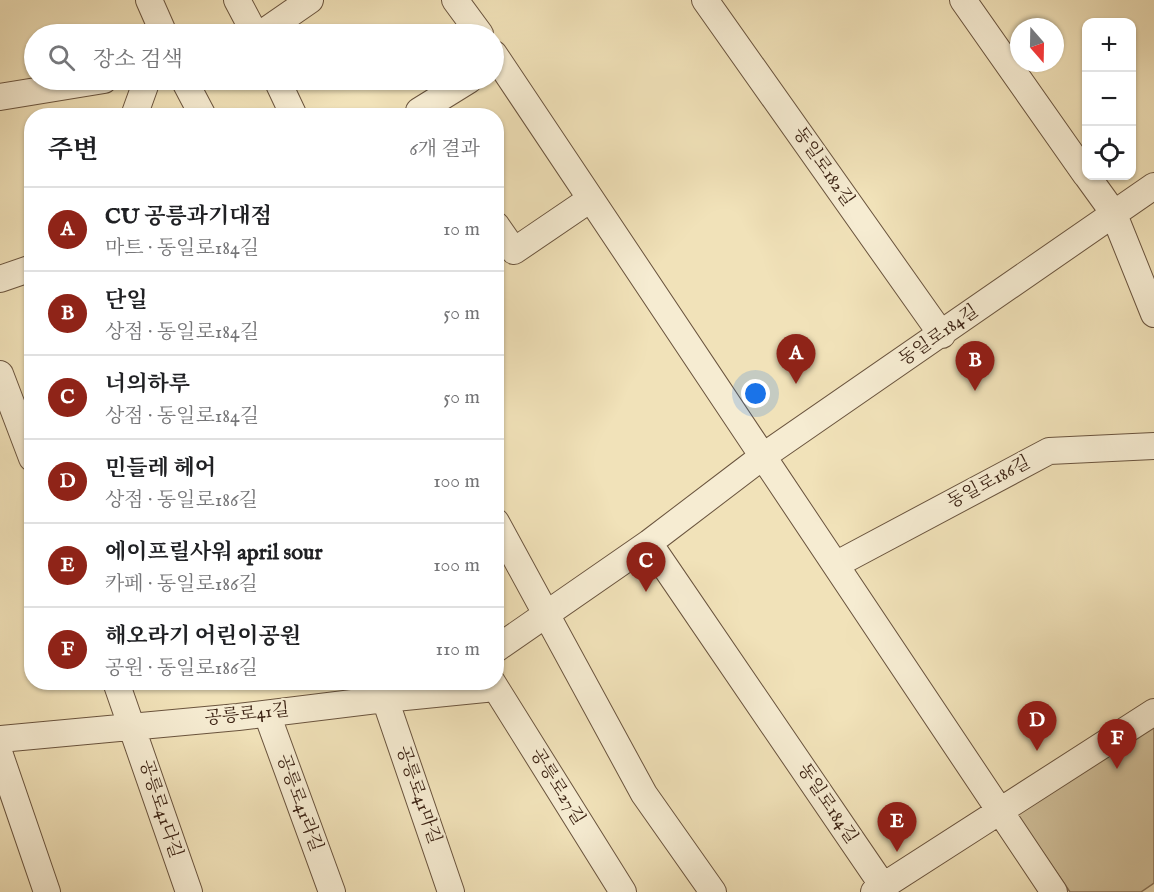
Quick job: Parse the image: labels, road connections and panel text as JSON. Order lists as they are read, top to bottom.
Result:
{
  "streets": {
    "street": [
      "동일로182길",
      "동일로184길",
      "동일로186길",
      "공릉로41길",
      "공릉로27길",
      "공릉로41마길",
      "공릉로41라길",
      "공릉로41다길"
    ]
  },
  "crossings": [
    ["동일로182길", "동일로184길"],
    ["공릉로41길", "공릉로41마길"],
    ["공릉로41길", "공릉로41라길"],
    ["공릉로41길", "공릉로41다길"]
  ],
  "north": "bottom",
  "page": {
    "map_buttons": ["+", "−"],
    "search": "장소 검색",
    "heading": ["주변", "6개 결과"],
    "list": [
      {
        "mark": "A",
        "name": "CU 공릉과기대점",
        "note": "마트 · 동일로184길",
        "value": "10 m"
      },
      {
        "mark": "B",
        "name": "단일",
        "note": "상점 · 동일로184길",
        "value": "50 m"
      },
      {
        "mark": "C",
        "name": "너의하루",
        "note": "상점 · 동일로184길",
        "value": "50 m"
      },
      {
        "mark": "D",
        "name": "민들레 헤어",
        "note": "상점 · 동일로186길",
        "value": "100 m"
      },
      {
        "mark": "E",
        "name": "에이프릴사워 april sour",
        "note": "카페 · 동일로186길",
        "value": "100 m"
      },
      {
        "mark": "F",
        "name": "해오라기 어린이공원",
        "note": "공원 · 동일로186길",
        "value": "110 m"
      }
    ],
    "pins": [
      "A",
      "B",
      "C",
      "D",
      "F",
      "E"
    ]
  }
}
